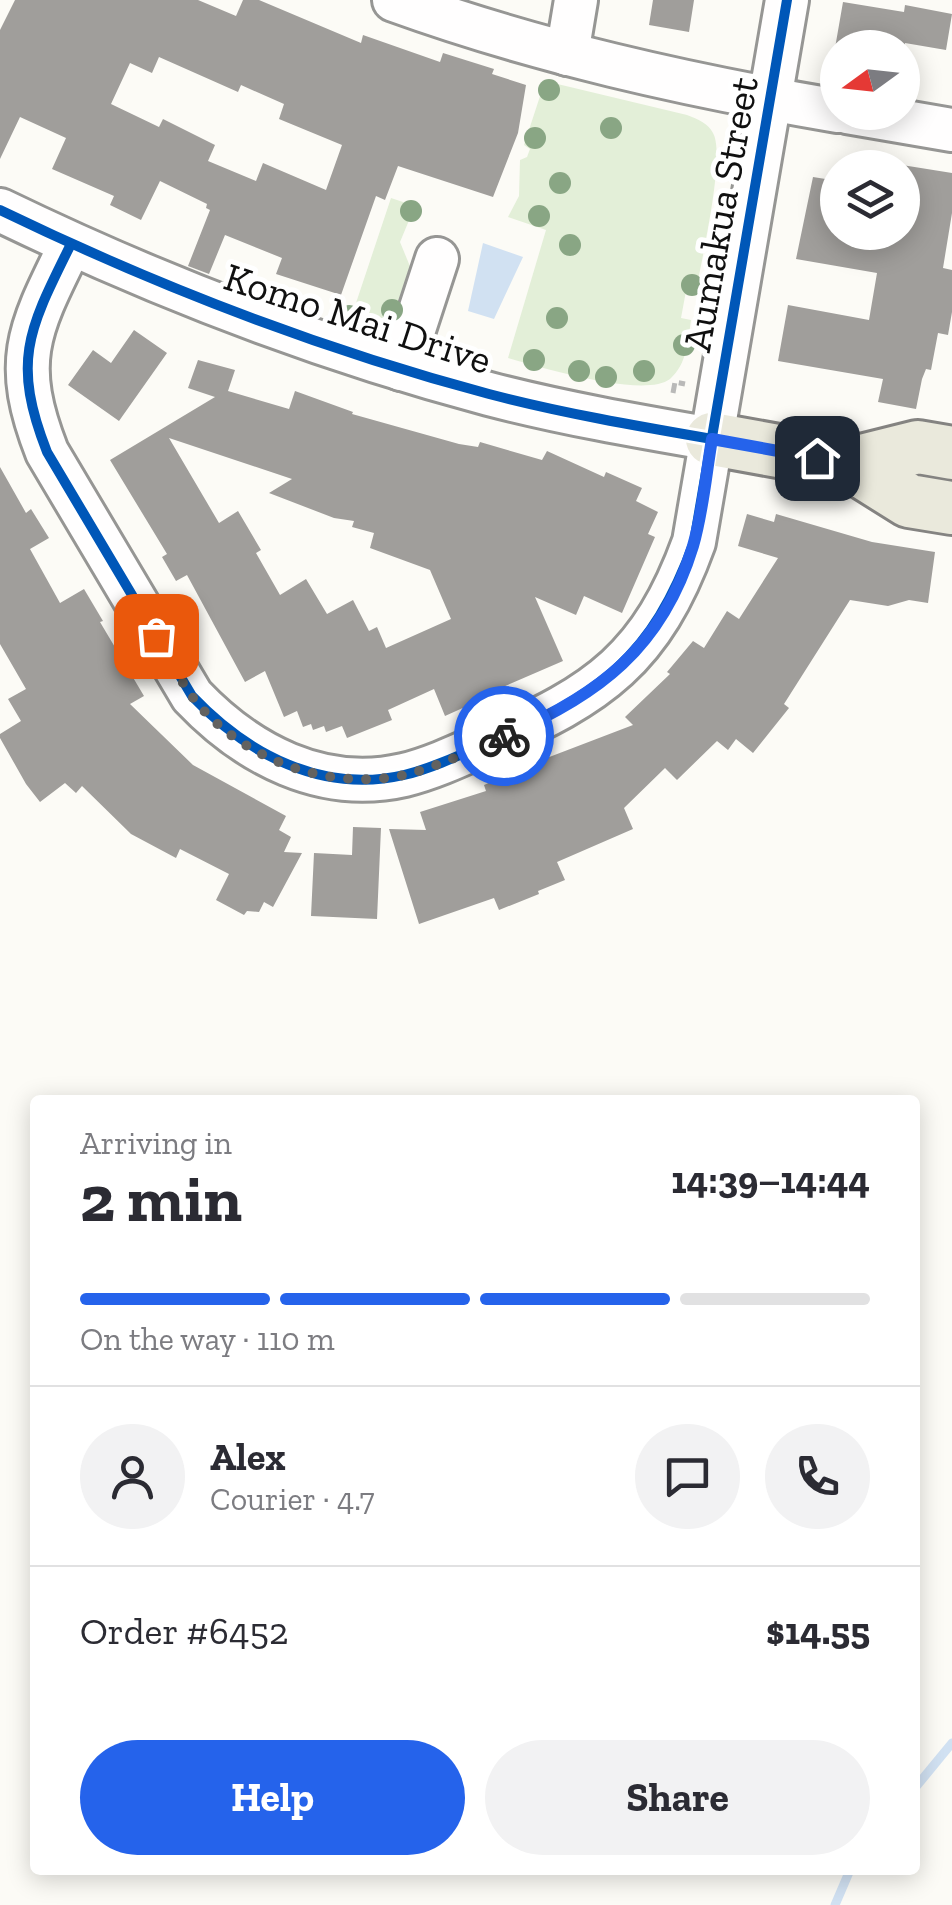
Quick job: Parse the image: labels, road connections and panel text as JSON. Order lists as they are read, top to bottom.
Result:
{
  "streets": {
    "main road": ["Komo Mai Drive"],
    "street": ["Aumakua Street"]
  },
  "crossings": [
    ["Aumakua Street", "Komo Mai Drive"]
  ],
  "north": "left",
  "page": {
    "heading": ["2 min", "Arriving in", "14:39–14:44"],
    "panel": [
      "Alex",
      "Courier · 4.7",
      "Order #6452",
      "$14.55"
    ],
    "bar": "On the way · 110 m",
    "buttons": ["Help", "Share"]
  }
}
